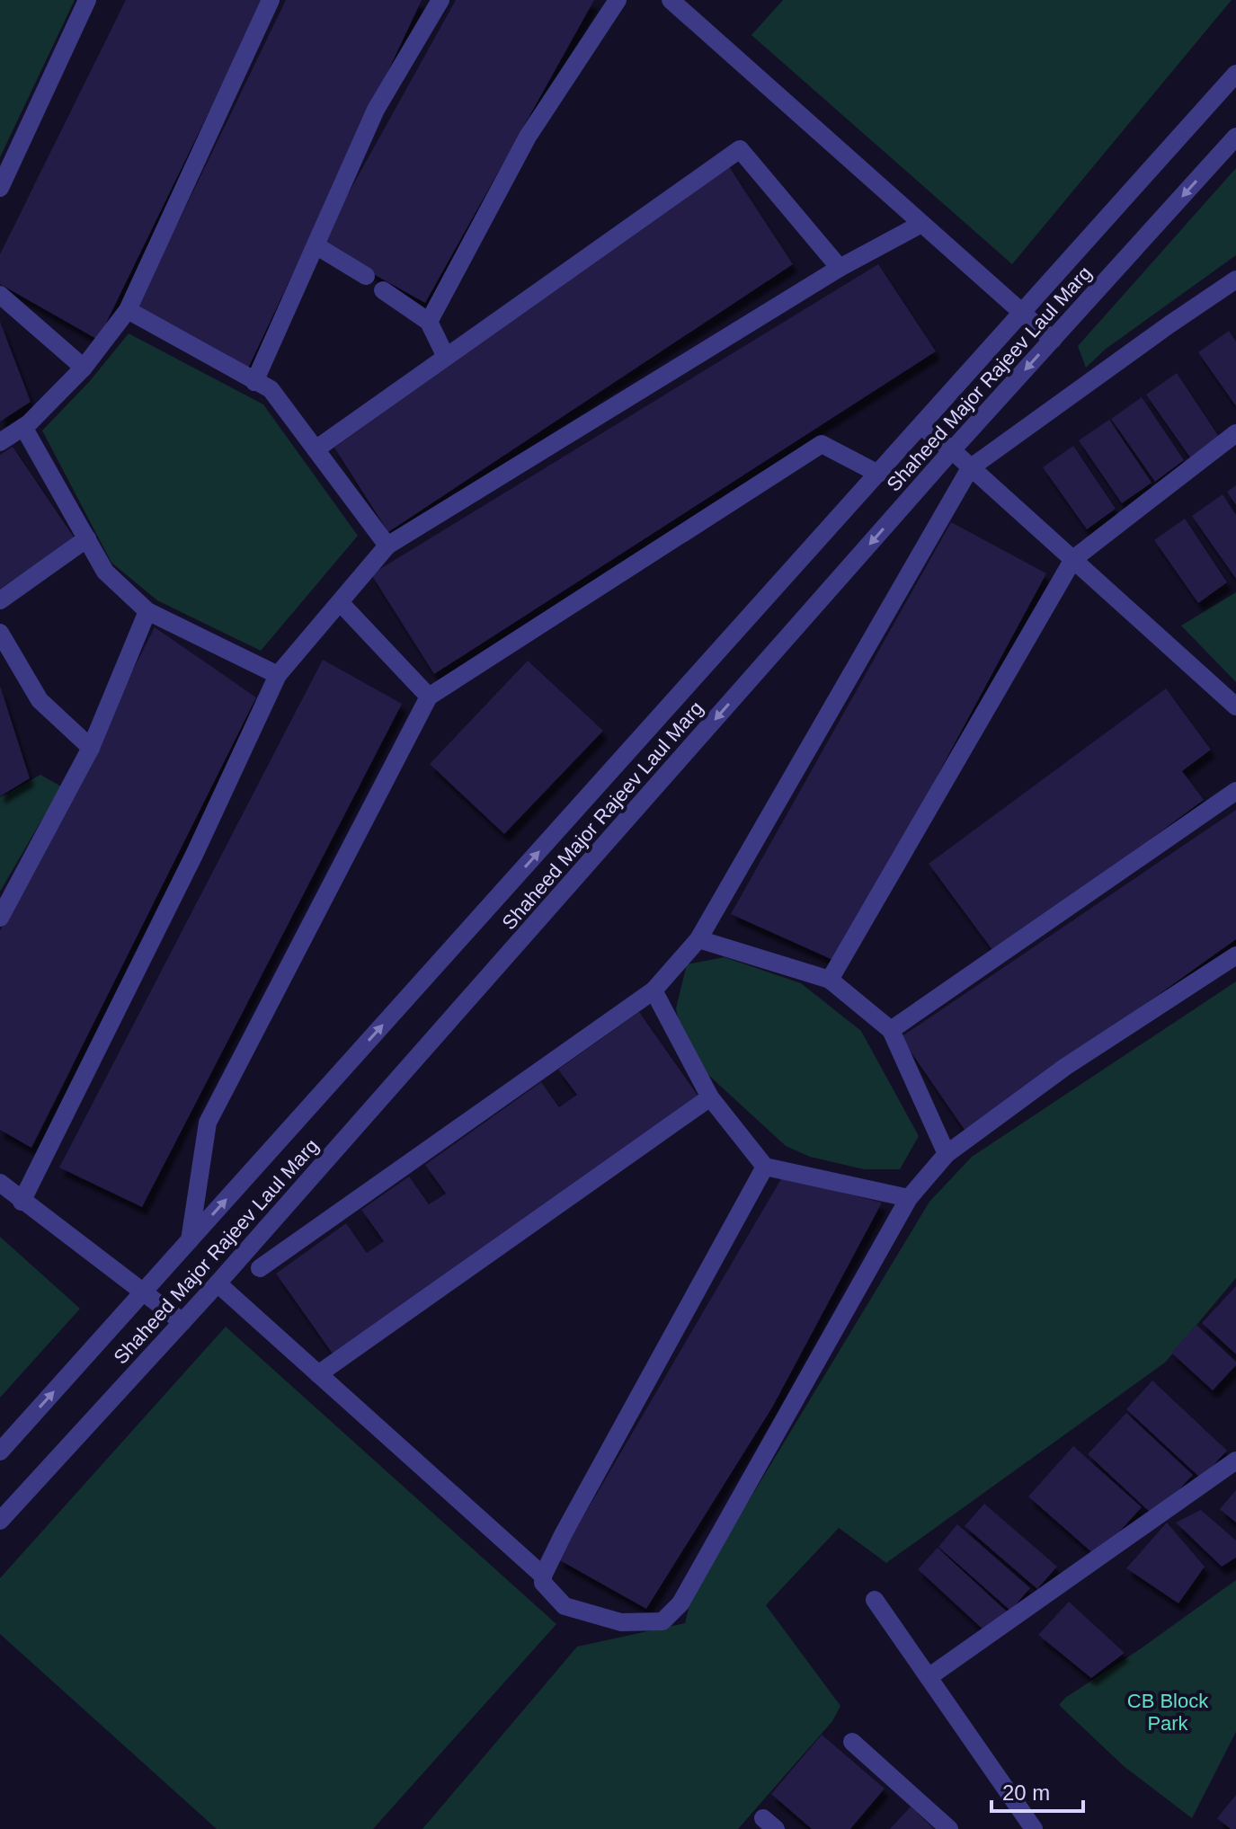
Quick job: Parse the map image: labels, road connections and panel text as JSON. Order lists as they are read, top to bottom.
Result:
{
  "streets": {
    "street": ["Shaheed Major Rajeev Laul Marg"]
  },
  "parks": ["CB Block Park"],
  "scale_bar": "20 m"
}
